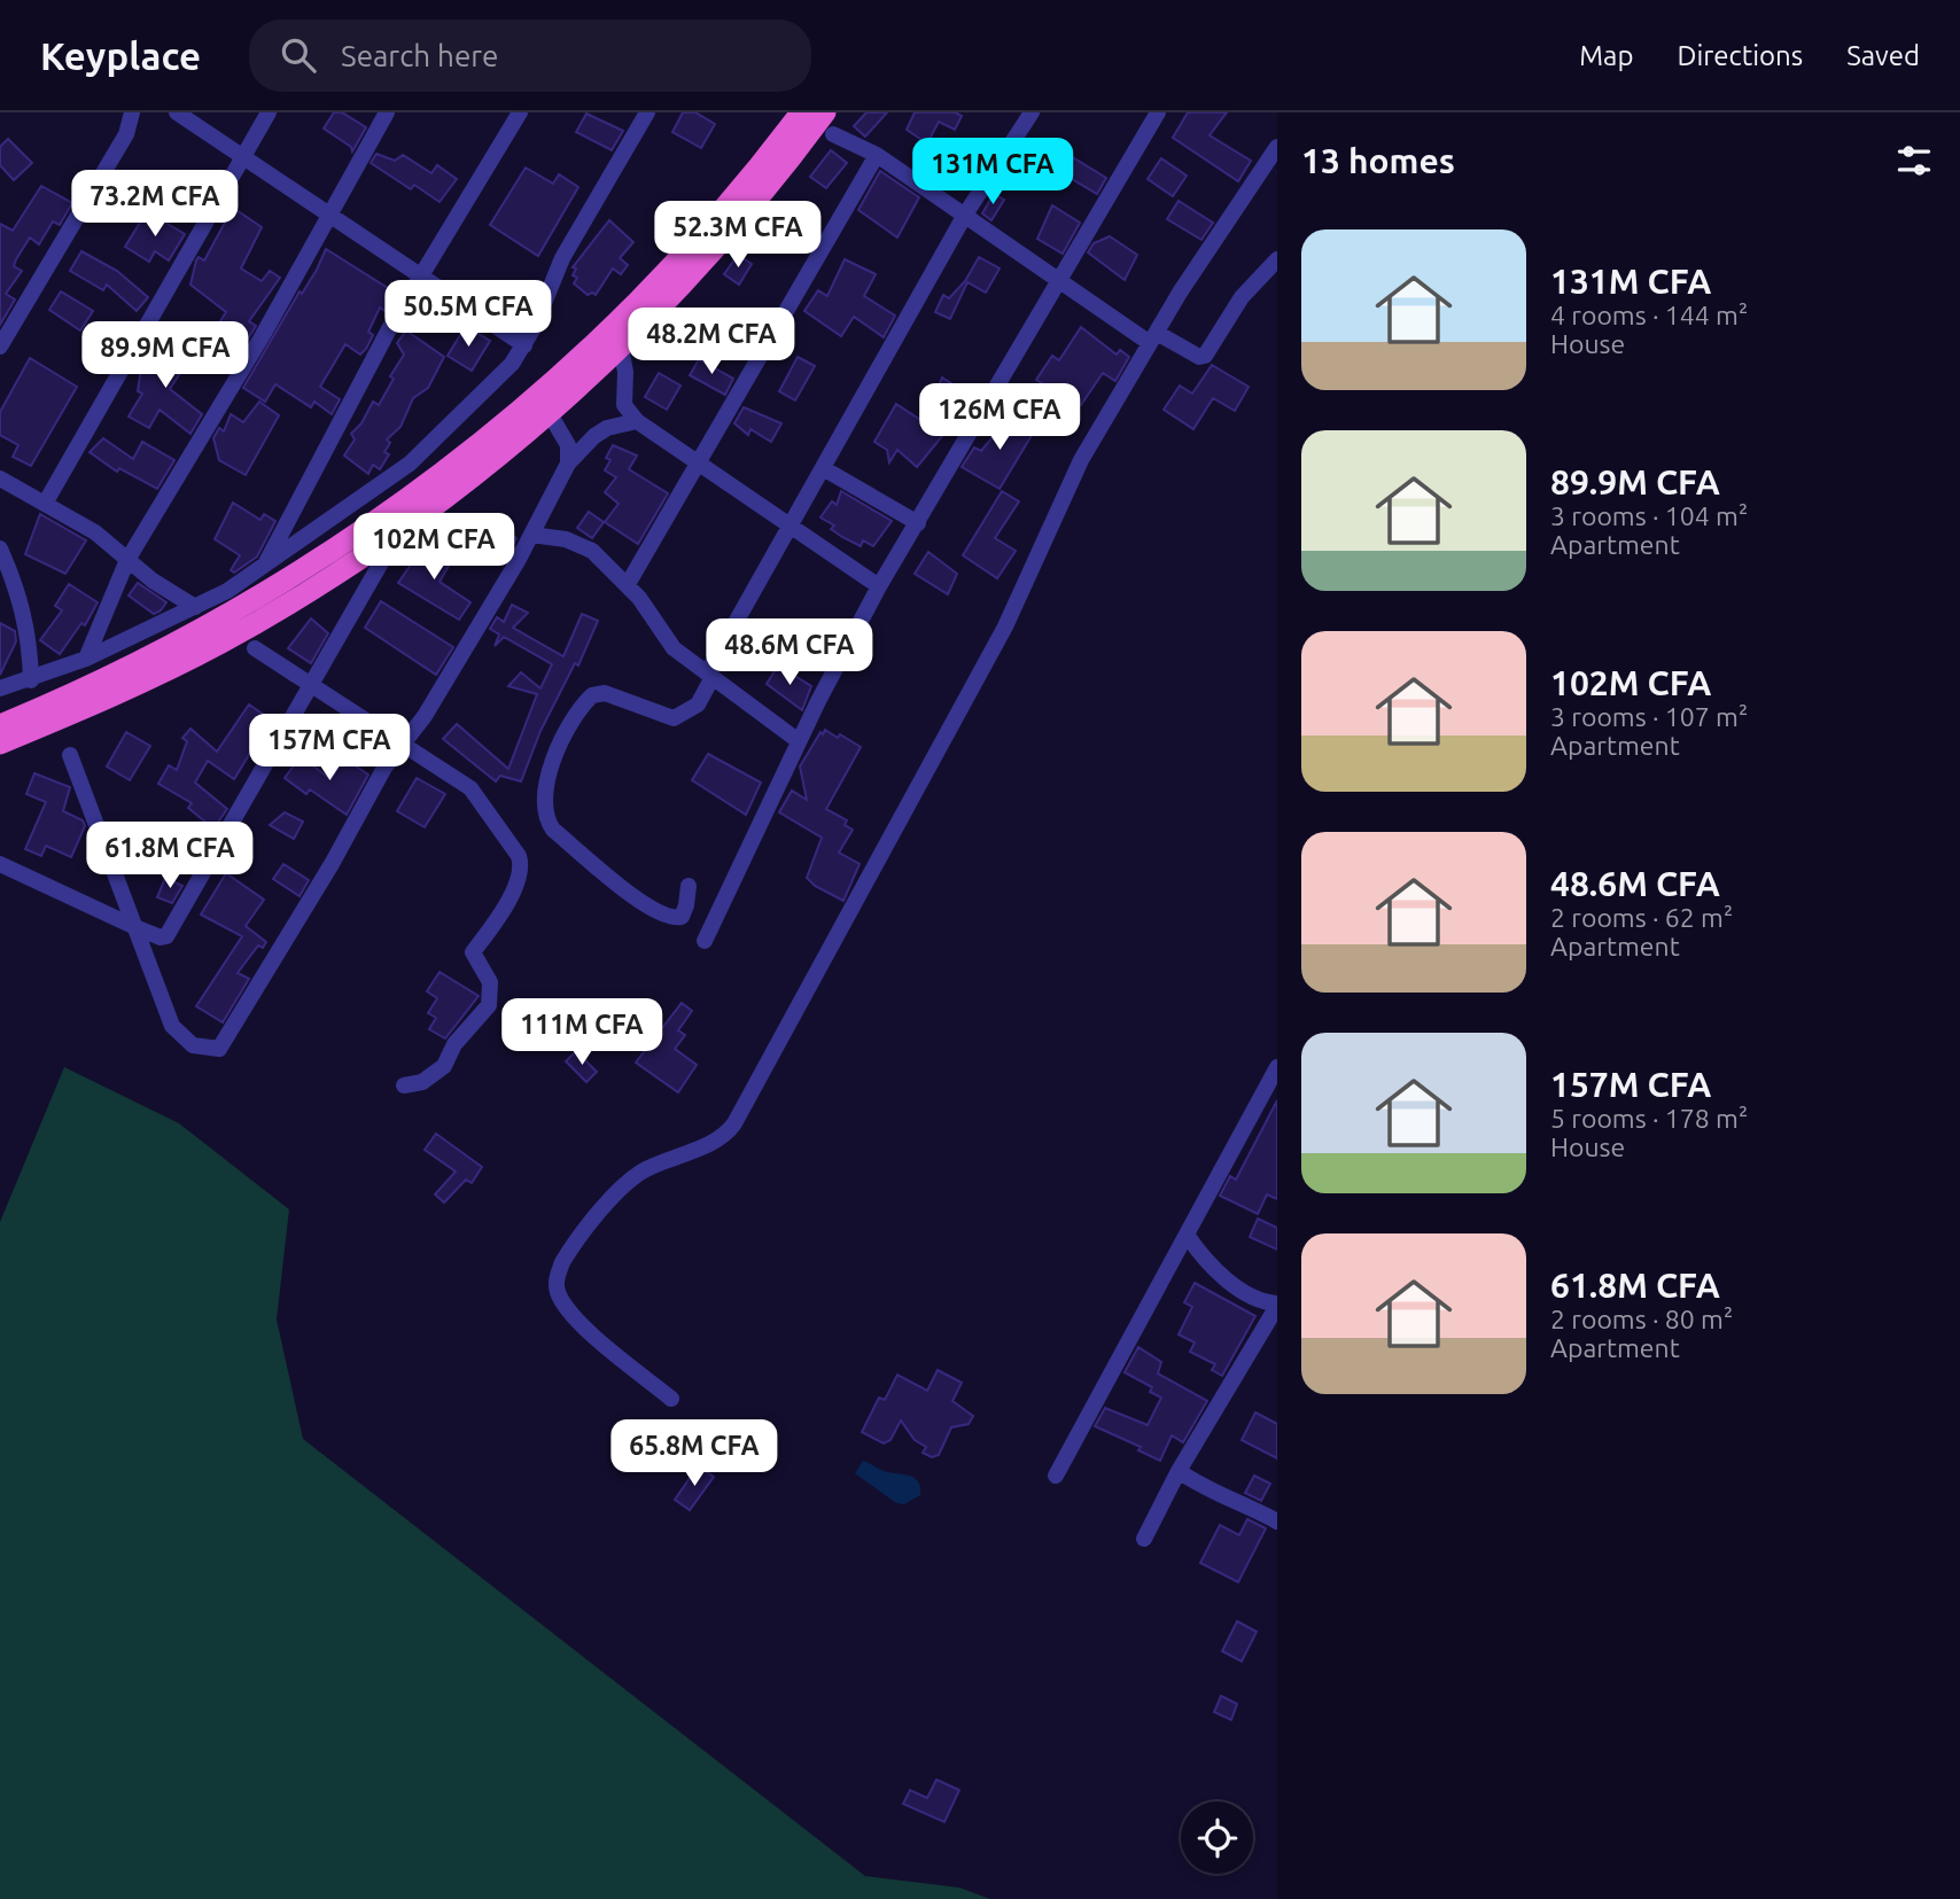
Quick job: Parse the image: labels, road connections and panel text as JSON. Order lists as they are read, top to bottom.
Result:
{
  "page": {
    "header": "Keyplace",
    "search": "Search here",
    "nav": ["Map", "Directions", "Saved"],
    "heading": "13 homes",
    "price": [
      "131M CFA",
      "73.2M CFA",
      "52.3M CFA",
      "50.5M CFA",
      "48.2M CFA",
      "89.9M CFA",
      "126M CFA",
      "102M CFA",
      "48.6M CFA",
      "157M CFA",
      "61.8M CFA",
      "111M CFA",
      "65.8M CFA"
    ],
    "list": [
      {
        "name": "131M CFA",
        "note": "4 rooms · 144 m² · House"
      },
      {
        "name": "89.9M CFA",
        "note": "3 rooms · 104 m² · Apartment"
      },
      {
        "name": "102M CFA",
        "note": "3 rooms · 107 m² · Apartment"
      },
      {
        "name": "48.6M CFA",
        "note": "2 rooms · 62 m² · Apartment"
      },
      {
        "name": "157M CFA",
        "note": "5 rooms · 178 m² · House"
      },
      {
        "name": "61.8M CFA",
        "note": "2 rooms · 80 m² · Apartment"
      }
    ]
  }
}
